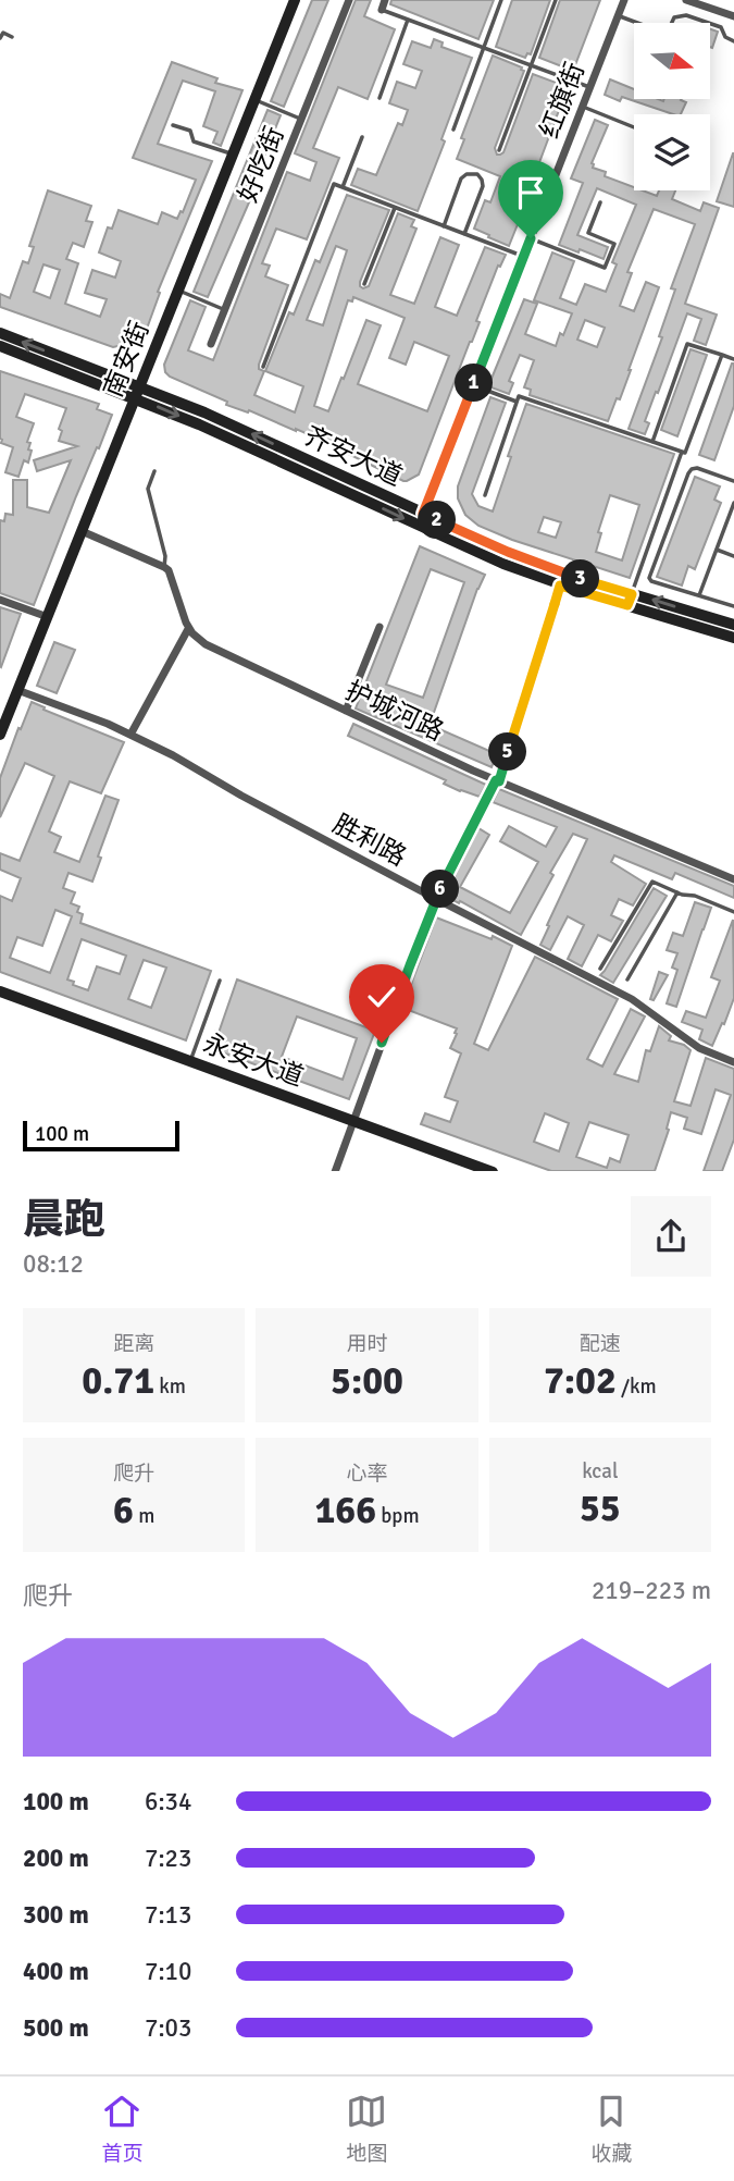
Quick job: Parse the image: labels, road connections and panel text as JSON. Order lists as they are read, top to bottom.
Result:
{
  "streets": {
    "main road": ["南安街", "齐安大道", "永安大道"],
    "street": [
      "红旗街",
      "好吃街",
      "护城河路",
      "胜利路"
    ]
  },
  "crossings": [
    ["红旗街", "齐安大道"],
    ["南安街", "齐安大道"],
    ["南安街", "胜利路"]
  ],
  "scale_bar": "100 m",
  "north": "right",
  "page": {
    "pins": [
      "1",
      "2",
      "3",
      "5",
      "6"
    ],
    "scale": "100 m",
    "heading": ["晨跑", "08:12"],
    "stats": [
      ["距离", "0.71 km"],
      ["用时", "5:00"],
      ["配速", "7:02 /km"],
      ["爬升", "6 m"],
      ["心率", "166 bpm"],
      ["kcal", "55"]
    ],
    "chart": ["爬升", "219–223 m"],
    "list": [
      {
        "name": "100 m",
        "note": "6:34"
      },
      {
        "name": "200 m",
        "note": "7:23"
      },
      {
        "name": "300 m",
        "note": "7:13"
      },
      {
        "name": "400 m",
        "note": "7:10"
      },
      {
        "name": "500 m",
        "note": "7:03"
      }
    ],
    "tabs": ["首页", "地图", "收藏"]
  }
}
